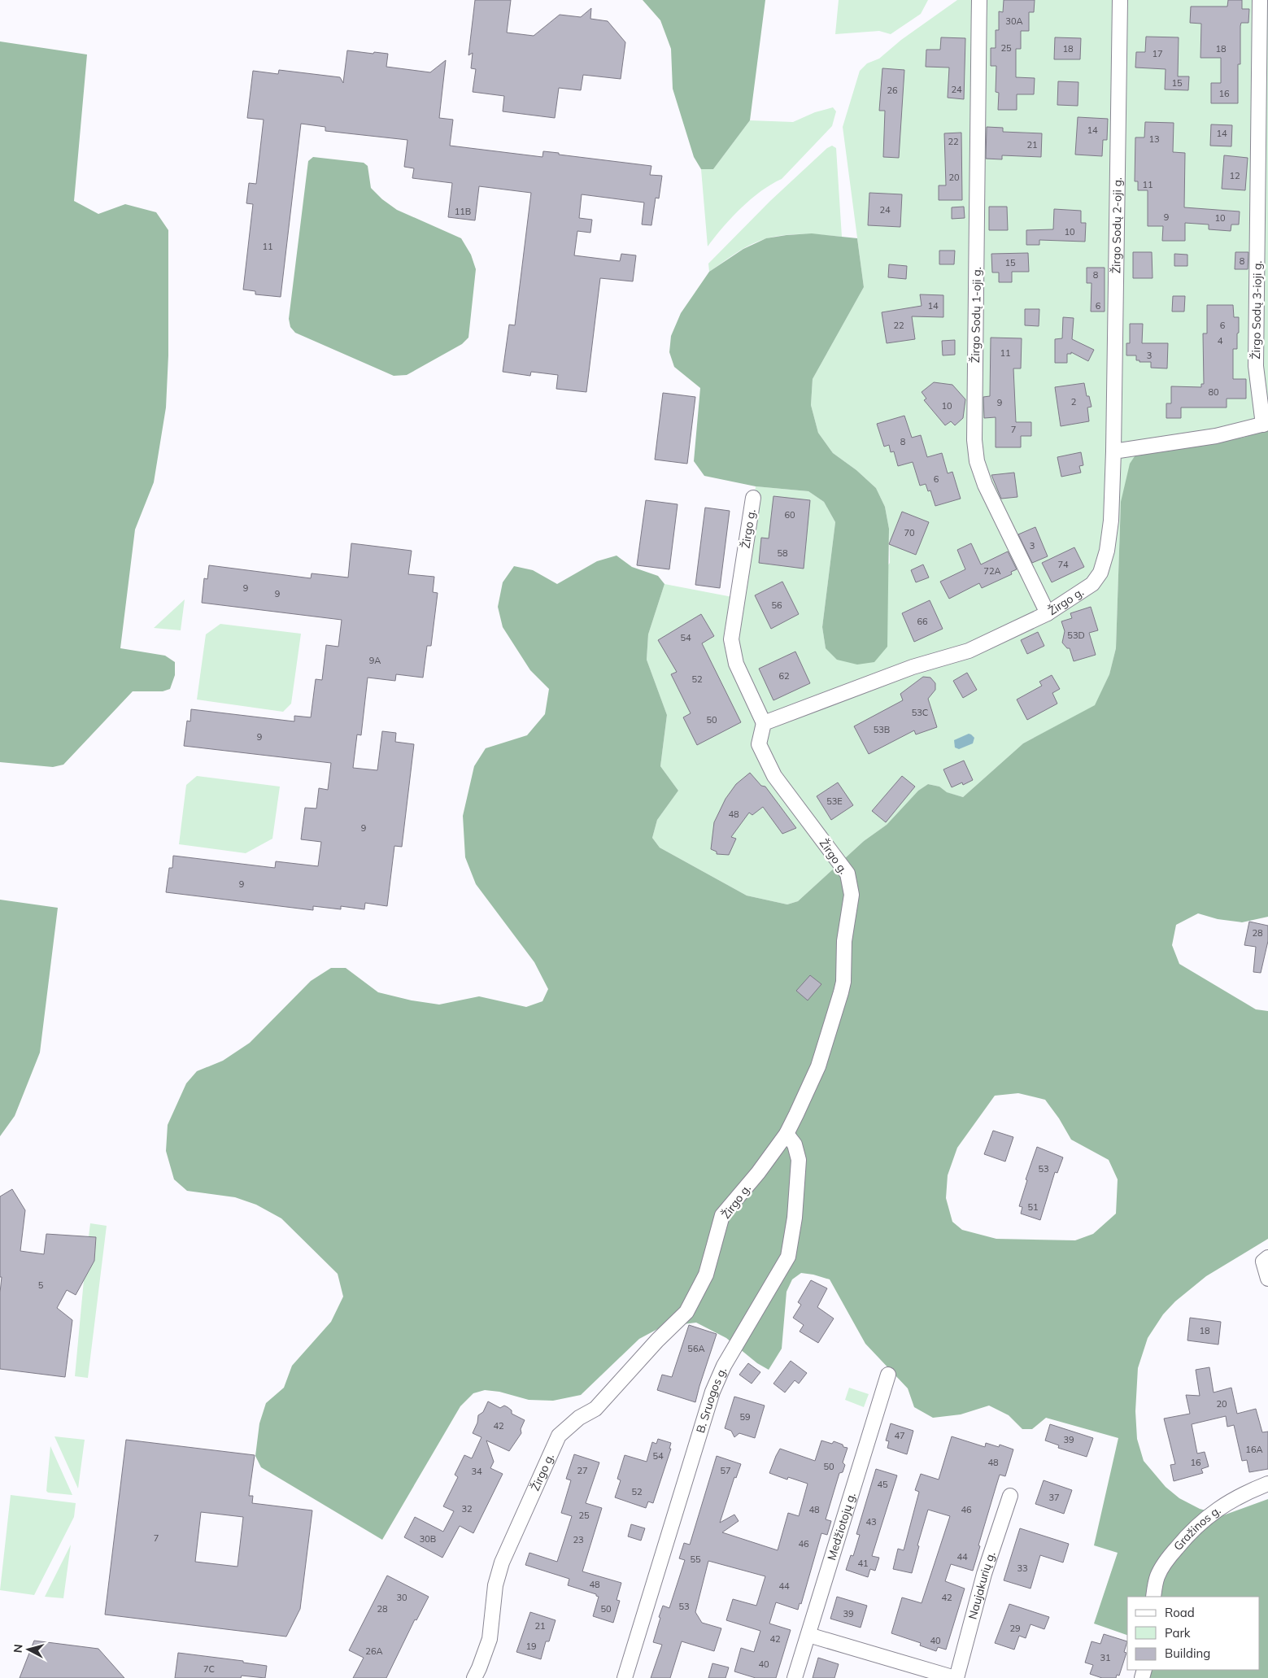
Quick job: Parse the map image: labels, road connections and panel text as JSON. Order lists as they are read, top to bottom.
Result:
{
  "streets": {
    "street": [
      "Žirgo Sodų 2-oji g.",
      "Žirgo Sodų 3-ioji g.",
      "Žirgo Sodų 1-oji g.",
      "Žirgo g.",
      "B. Sruogos g.",
      "Medžiotojų g.",
      "Gražinos g.",
      "Naujakurių g."
    ]
  },
  "crossings": [
    ["Žirgo Sodų 2-oji g.", "Žirgo g."],
    ["Žirgo Sodų 1-oji g.", "Žirgo g."],
    ["Žirgo g.", "B. Sruogos g."],
    ["Medžiotojų g.", "Naujakurių g."]
  ],
  "house_numbers": [
    "30A",
    "25",
    "18",
    "18",
    "17",
    "15",
    "24",
    "26",
    "16",
    "14",
    "14",
    "13",
    "22",
    "21",
    "12",
    "20",
    "11",
    "24",
    "11B",
    "9",
    "10",
    "10",
    "11",
    "8",
    "15",
    "8",
    "14",
    "6",
    "22",
    "6",
    "4",
    "11",
    "3",
    "80",
    "2",
    "9",
    "10",
    "7",
    "8",
    "6",
    "60",
    "70",
    "3",
    "58",
    "74",
    "72A",
    "9",
    "9",
    "56",
    "66",
    "53D",
    "54",
    "9A",
    "62",
    "52",
    "53C",
    "50",
    "53B",
    "9",
    "53E",
    "48",
    "9",
    "9",
    "28",
    "53",
    "51",
    "5",
    "18",
    "56A",
    "20",
    "59",
    "42",
    "47",
    "39",
    "16A",
    "54",
    "48",
    "16",
    "50",
    "27",
    "57",
    "34",
    "45",
    "52",
    "37",
    "32",
    "48",
    "46",
    "25",
    "43",
    "7",
    "30B",
    "23",
    "46",
    "44",
    "55",
    "41",
    "33",
    "48",
    "44",
    "30",
    "42",
    "53",
    "28",
    "50",
    "39",
    "21",
    "29",
    "42",
    "40",
    "19",
    "26A",
    "31",
    "40",
    "7C"
  ],
  "legend": ["Road", "Park", "Building"],
  "north": "left"
}
